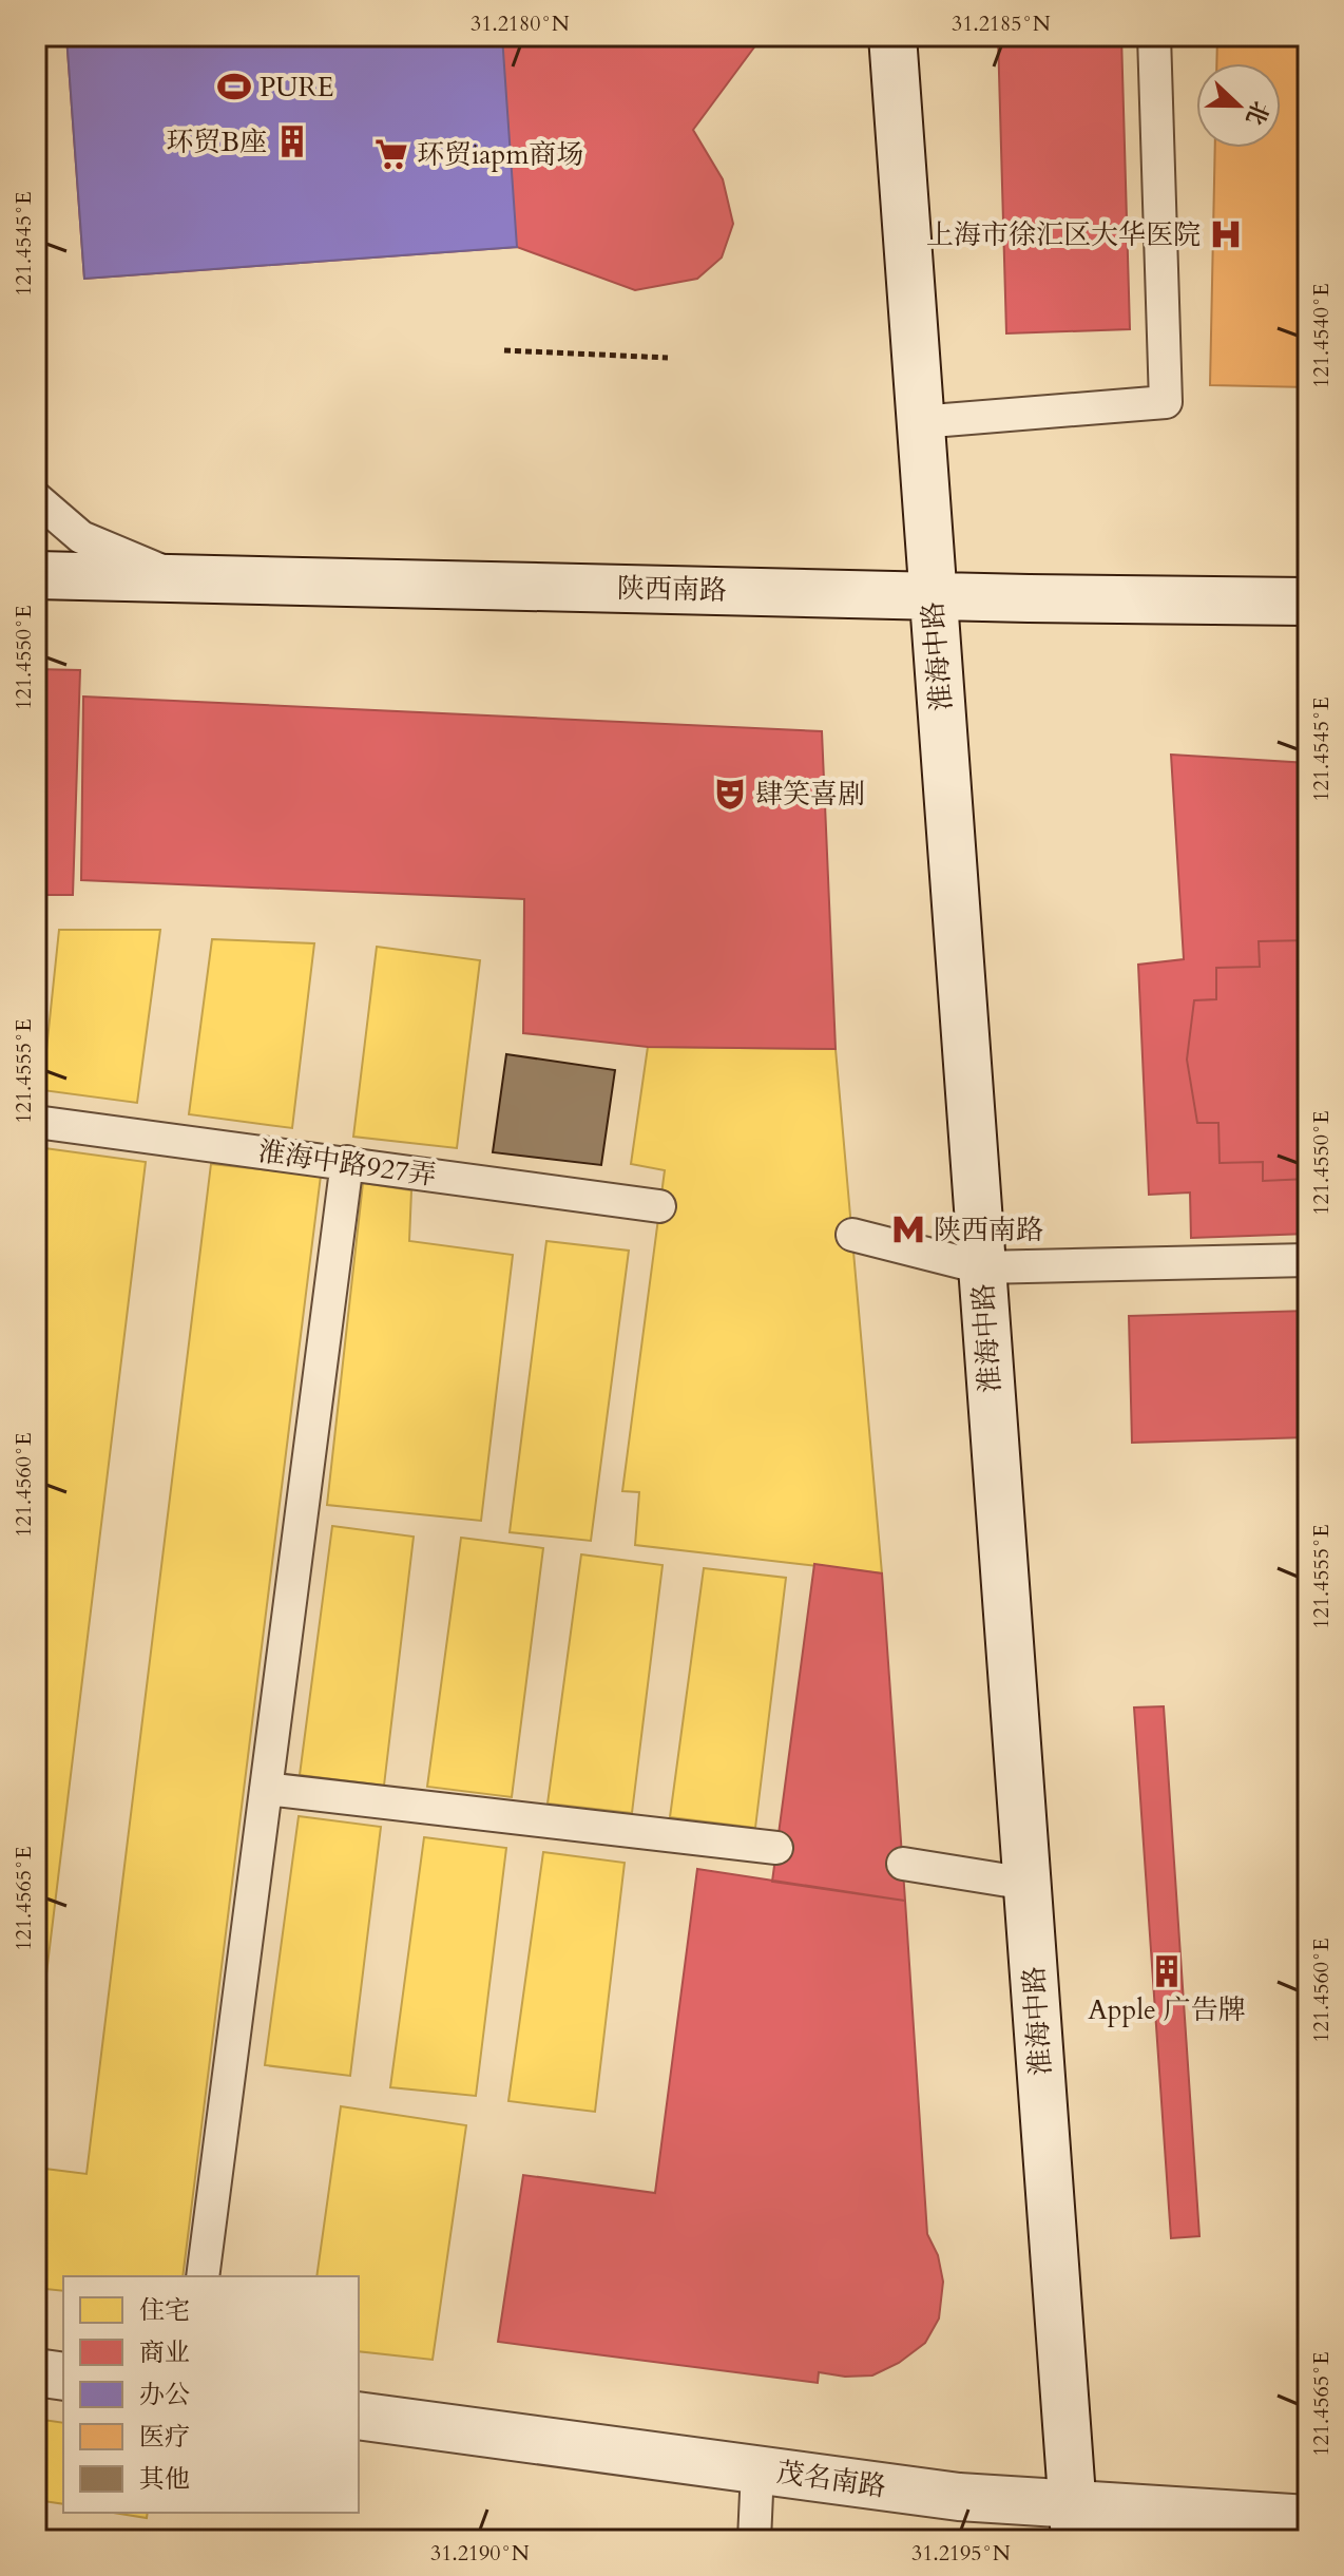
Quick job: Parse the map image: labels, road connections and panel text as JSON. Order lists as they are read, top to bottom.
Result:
{
  "streets": {
    "main road": ["陕西南路", "淮海中路", "茂名南路"],
    "lane": ["淮海中路927弄"]
  },
  "crossings": [
    ["陕西南路", "淮海中路"],
    ["淮海中路", "茂名南路"]
  ],
  "places": {
    "sports": ["PURE"],
    "building": ["环贸B座", "Apple 广告牌"],
    "supermarket": ["环贸iapm商场"],
    "hospital": ["上海市徐汇区大华医院"],
    "theatre": ["肆笑喜剧"],
    "metro station": ["陕西南路"]
  },
  "legend": [
    "住宅",
    "商业",
    "办公",
    "医疗",
    "其他"
  ],
  "north": "right",
  "coordinates": [
    "31.2180°N",
    "31.2185°N",
    "121.4545°E",
    "121.4540°E",
    "121.4550°E",
    "121.4555°E",
    "121.4560°E",
    "121.4565°E",
    "31.2190°N",
    "31.2195°N"
  ]
}
